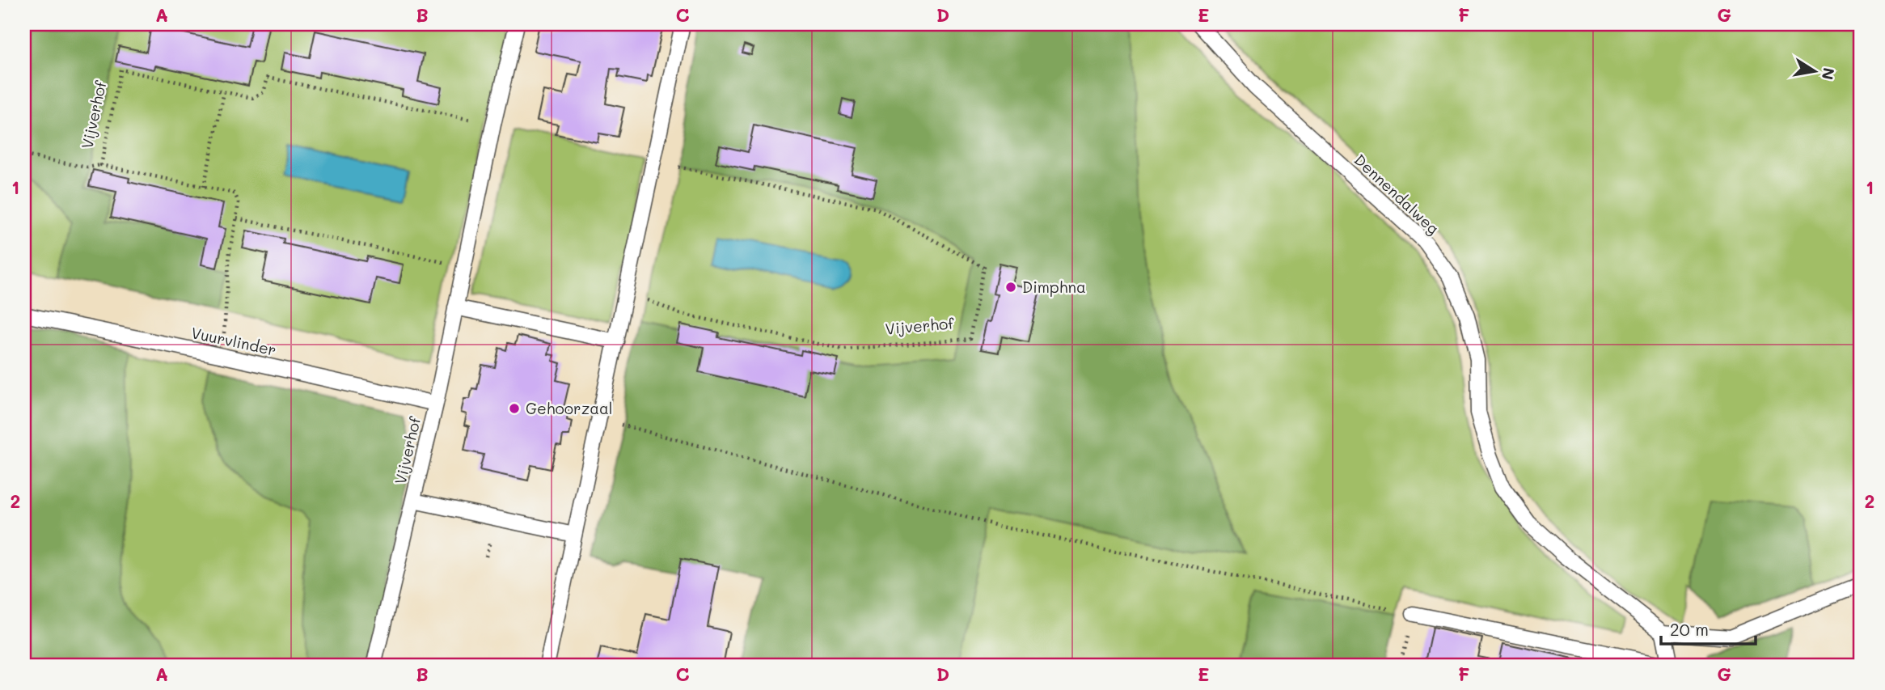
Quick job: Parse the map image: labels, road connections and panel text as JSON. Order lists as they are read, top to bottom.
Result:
{
  "streets": {
    "lane": ["Vijverhof", "Dennendalweg", "Vuurvlinder"]
  },
  "crossings": [
    ["Vijverhof", "Vuurvlinder"]
  ],
  "places": ["Dimphna", "Gehoorzaal"],
  "scale_bar": "20 m",
  "north": "right",
  "grid": {
    "columns": [
      "A",
      "B",
      "C",
      "D",
      "E",
      "F",
      "G"
    ],
    "rows": ["1", "2"]
  }
}
